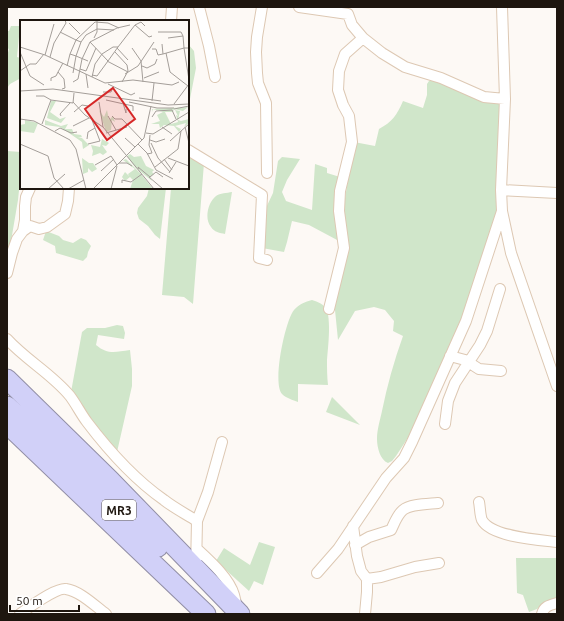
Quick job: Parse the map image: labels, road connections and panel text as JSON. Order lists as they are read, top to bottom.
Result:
{
  "streets": {
    "highway": ["MR3"]
  },
  "scale_bar": "50 m"
}
